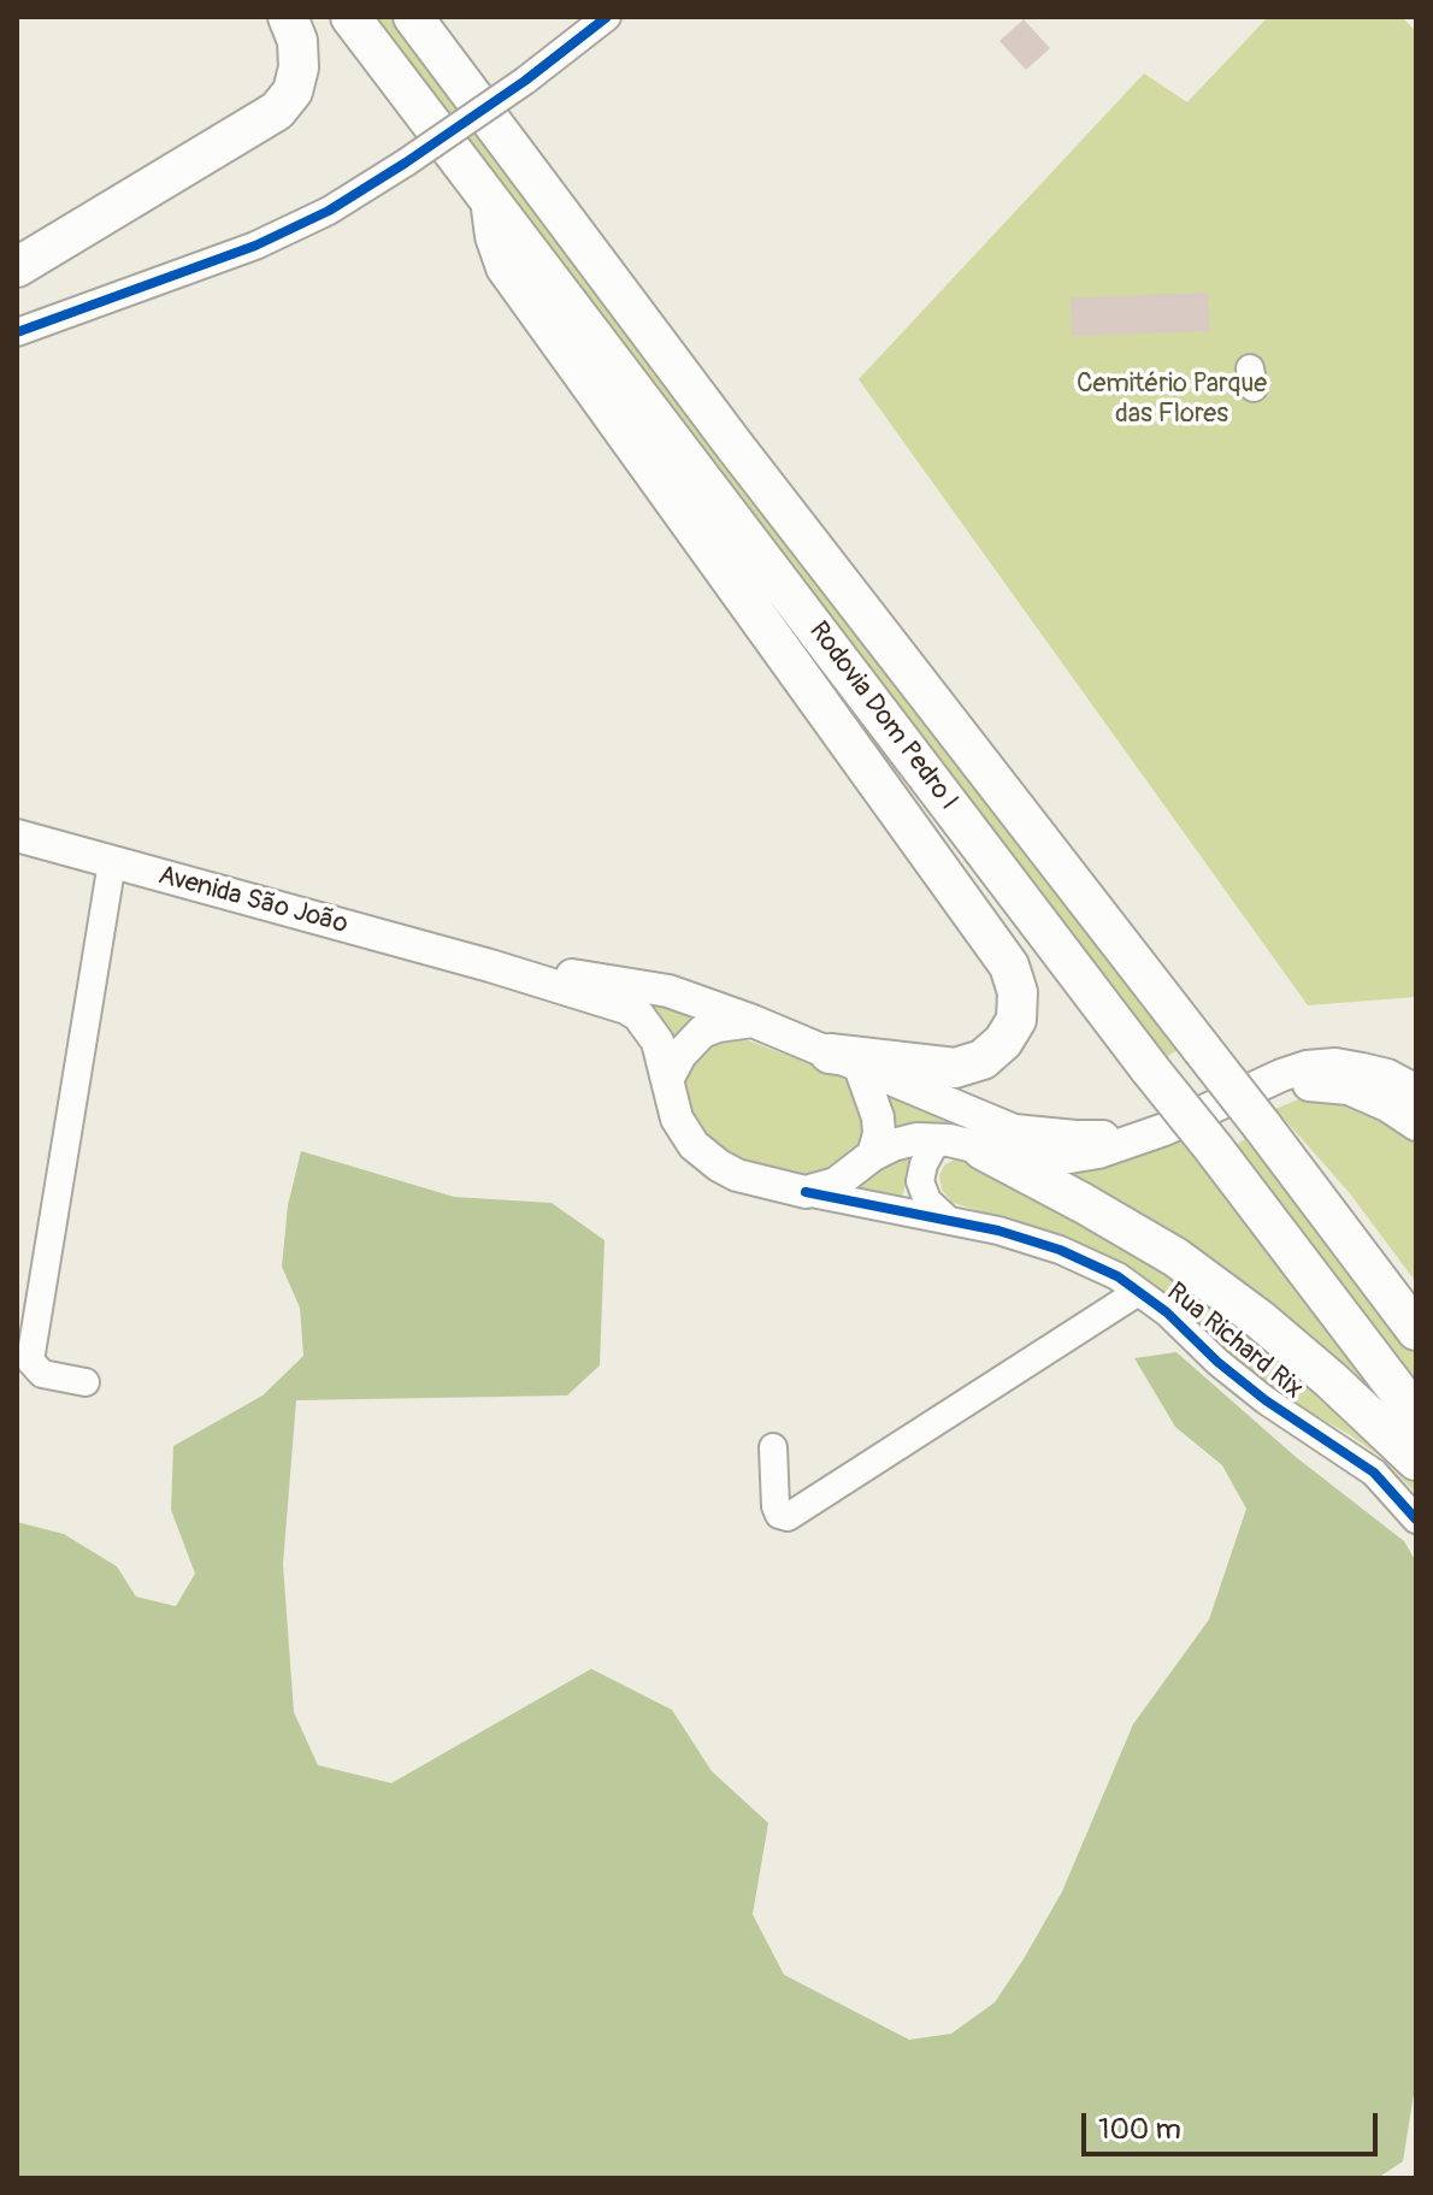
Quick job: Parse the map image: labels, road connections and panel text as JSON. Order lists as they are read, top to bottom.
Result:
{
  "streets": {
    "highway": ["Rodovia Dom Pedro I"],
    "main road": ["Avenida São João"],
    "street": ["Rua Richard Rix"]
  },
  "parks": ["Cemitério Parque das Flores"],
  "scale_bar": "100 m"
}
